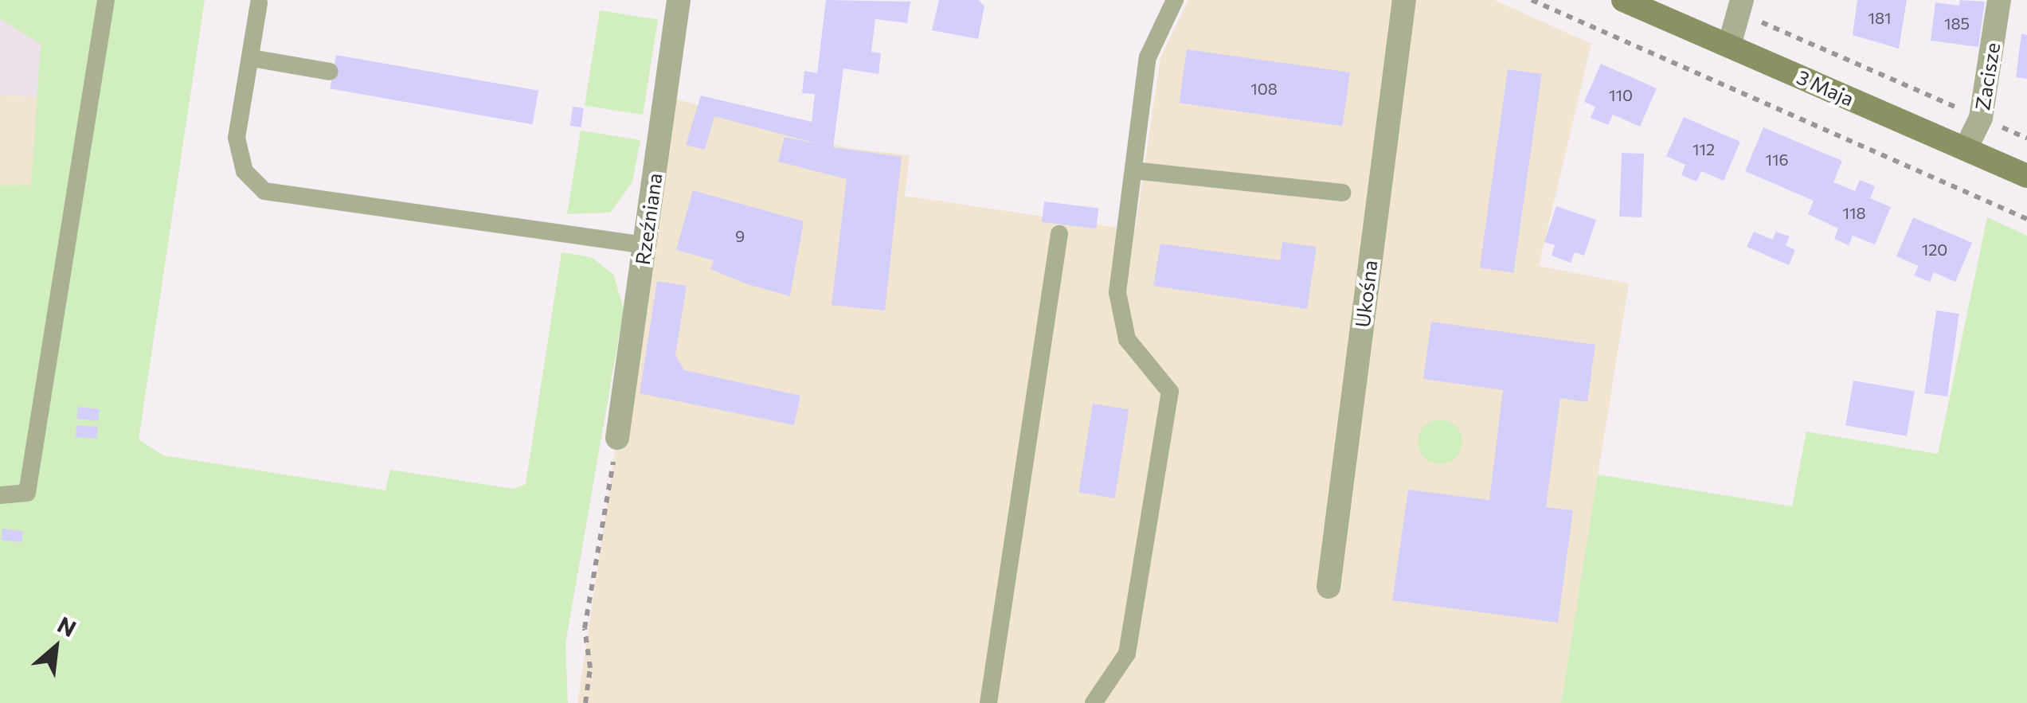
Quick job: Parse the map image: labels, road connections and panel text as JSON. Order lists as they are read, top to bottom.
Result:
{
  "streets": {
    "street": [
      "Zacisze",
      "3 Maja",
      "Rzeźniana",
      "Ukośna"
    ]
  },
  "crossings": [
    ["Zacisze", "3 Maja"]
  ],
  "house_numbers": [
    "181",
    "185",
    "108",
    "110",
    "112",
    "116",
    "118",
    "9",
    "120"
  ],
  "north": "top right"
}
